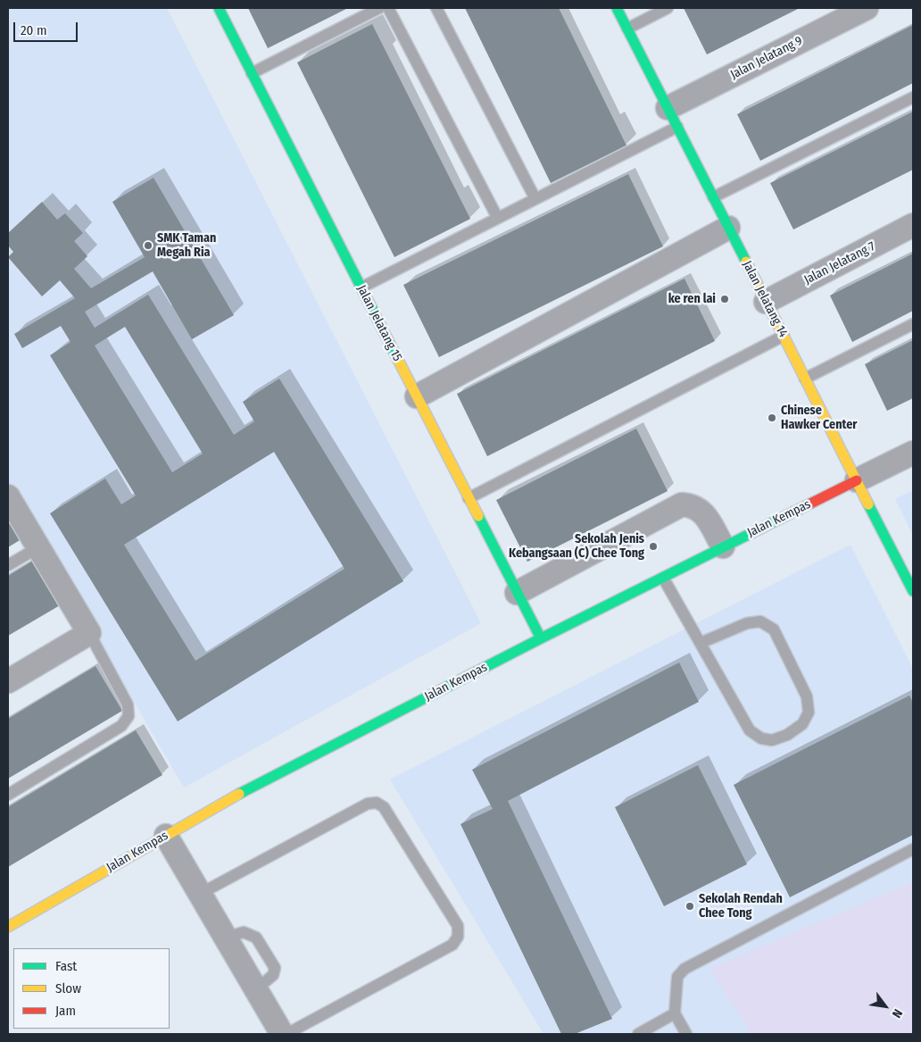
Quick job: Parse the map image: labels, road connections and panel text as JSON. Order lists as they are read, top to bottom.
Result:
{
  "streets": {
    "street": [
      "Jalan Jelatang 9",
      "Jalan Jelatang 7",
      "Jalan Jelatang 14",
      "Jalan Jelatang 15",
      "Jalan Kempas"
    ]
  },
  "crossings": [
    ["Jalan Jelatang 9", "Jalan Jelatang 14"],
    ["Jalan Jelatang 7", "Jalan Jelatang 14"],
    ["Jalan Jelatang 14", "Jalan Kempas"],
    ["Jalan Jelatang 15", "Jalan Kempas"]
  ],
  "places": [
    "SMK Taman Megah Ria",
    "ke ren lai",
    "Chinese Hawker Center",
    "Sekolah Jenis Kebangsaan (C) Chee Tong",
    "Sekolah Rendah Chee Tong"
  ],
  "legend": ["Fast", "Slow", "Jam"],
  "scale_bar": "20 m",
  "north": "bottom right"
}
